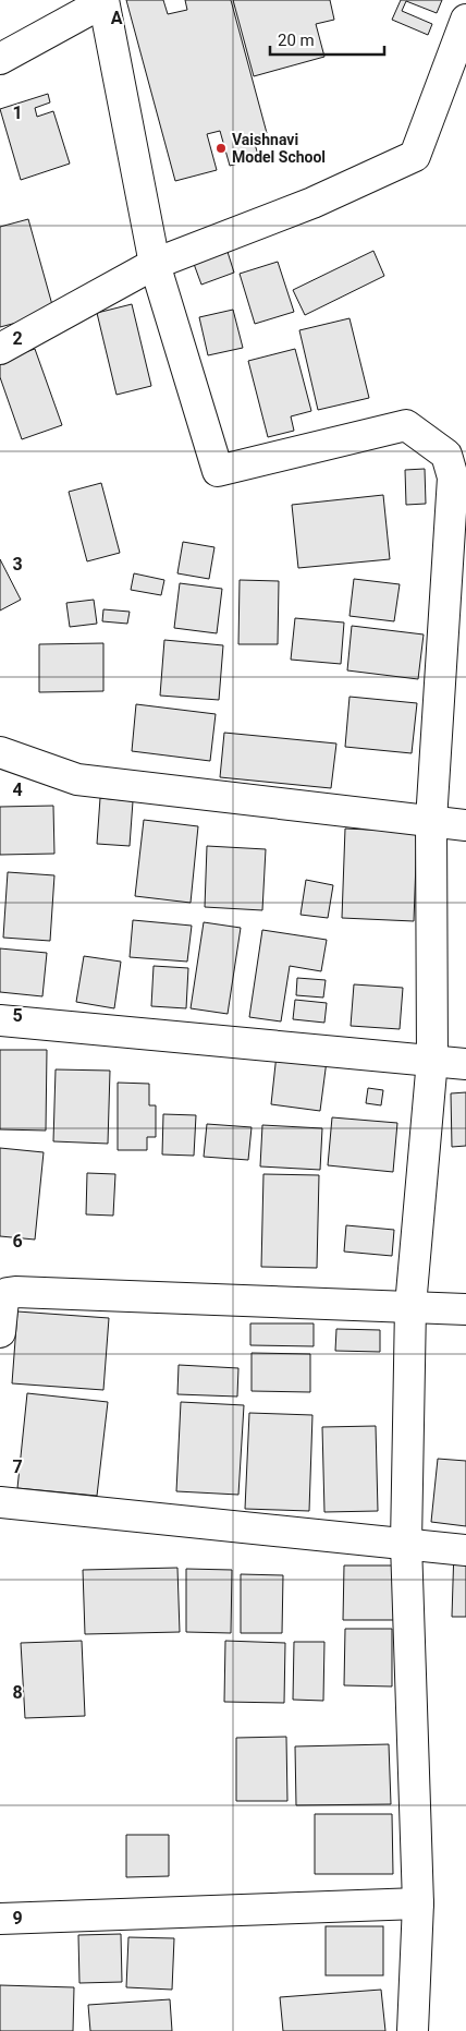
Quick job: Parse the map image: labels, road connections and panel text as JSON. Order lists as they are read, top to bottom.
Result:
{
  "places": ["Vaishnavi Model School"],
  "scale_bar": "20 m",
  "grid": {
    "columns": ["A"],
    "rows": [
      "1",
      "2",
      "3",
      "4",
      "5",
      "6",
      "7",
      "8",
      "9"
    ]
  }
}
